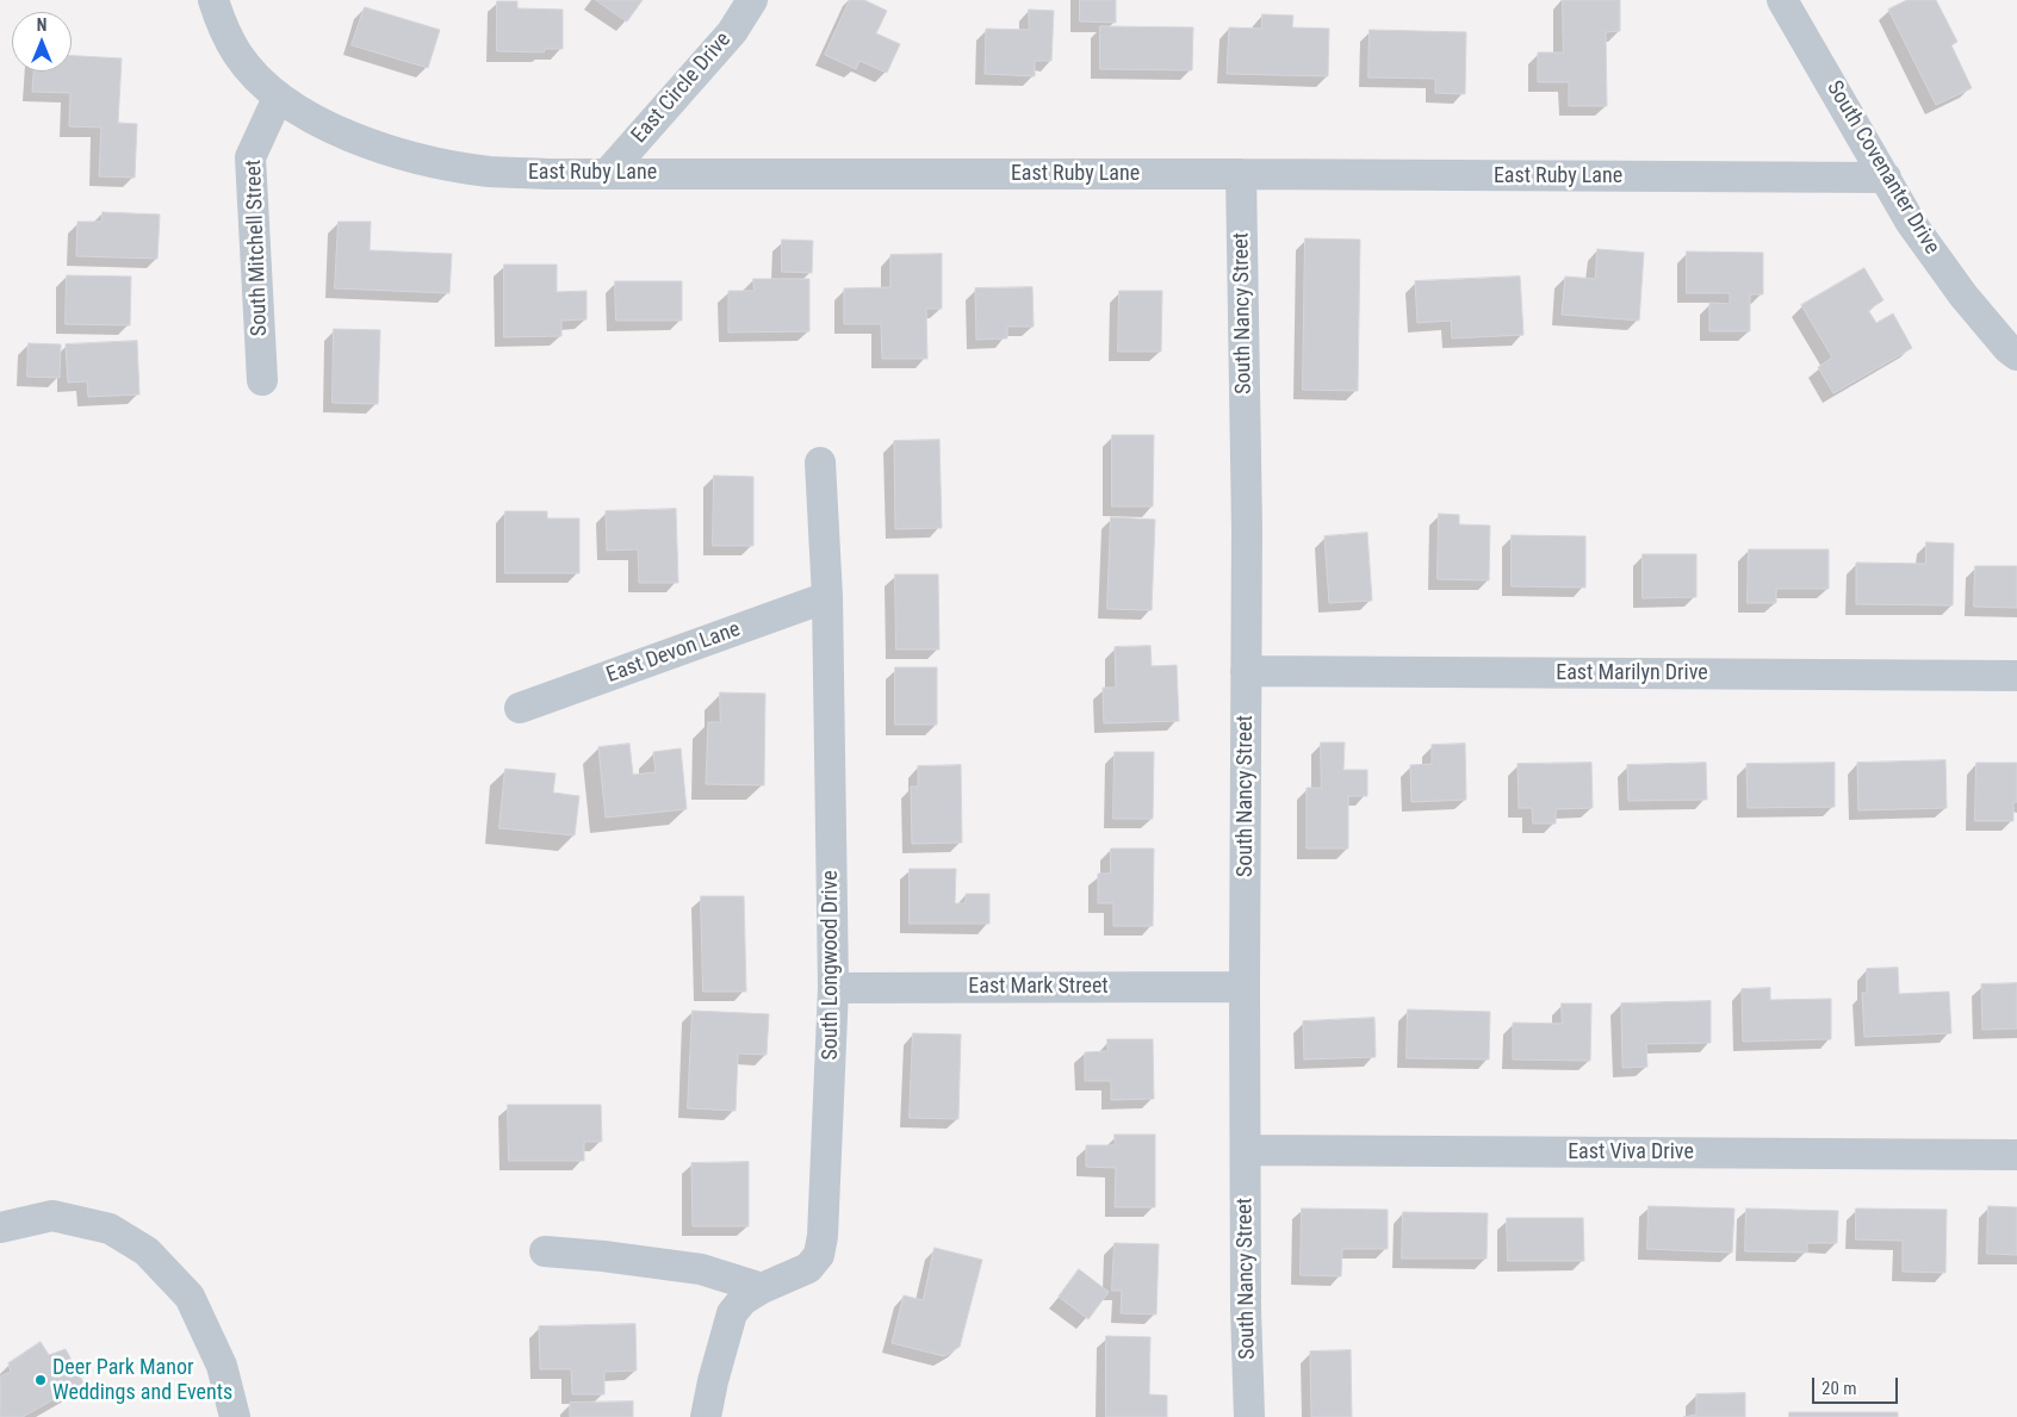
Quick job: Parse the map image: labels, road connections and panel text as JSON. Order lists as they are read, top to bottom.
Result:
{
  "streets": {
    "street": [
      "East Circle Drive",
      "South Covenanter Drive",
      "East Ruby Lane",
      "South Mitchell Street",
      "South Nancy Street",
      "East Devon Lane",
      "East Marilyn Drive",
      "South Longwood Drive",
      "East Mark Street",
      "East Viva Drive"
    ]
  },
  "crossings": [
    ["East Circle Drive", "East Ruby Lane"],
    ["South Covenanter Drive", "East Ruby Lane"],
    ["East Ruby Lane", "South Mitchell Street"],
    ["East Ruby Lane", "South Nancy Street"],
    ["South Nancy Street", "East Marilyn Drive"],
    ["South Nancy Street", "East Mark Street"],
    ["South Nancy Street", "East Viva Drive"],
    ["East Devon Lane", "South Longwood Drive"],
    ["South Longwood Drive", "East Mark Street"]
  ],
  "places": ["Deer Park Manor Weddings and Events"],
  "scale_bar": "20 m",
  "north": "top"
}
